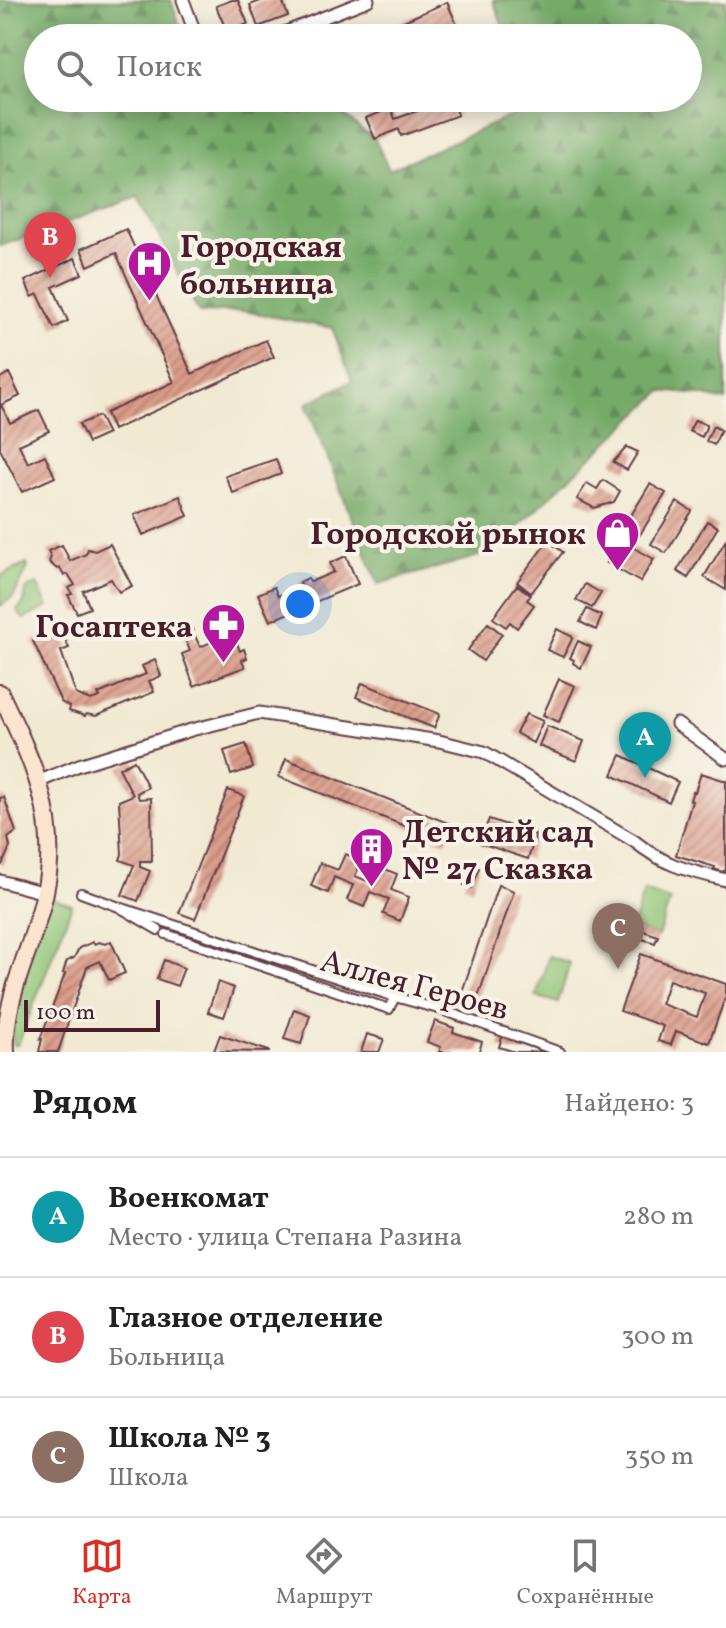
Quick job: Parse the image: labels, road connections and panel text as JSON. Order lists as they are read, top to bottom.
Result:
{
  "streets": {
    "street": ["Аллея Героев"]
  },
  "places": {
    "hospital": ["Городская больница"],
    "shop": ["Городской рынок"],
    "pharmacy": ["Госаптека"],
    "building": ["Детский сад № 27 Сказка"]
  },
  "scale_bar": "100 m",
  "page": {
    "search": "Поиск",
    "pins": ["B", "A", "C"],
    "scale": "100 m",
    "heading": ["Рядом", "Найдено: 3"],
    "list": [
      {
        "mark": "A",
        "name": "Военкомат",
        "note": "Место · улица Степана Разина",
        "value": "280 m"
      },
      {
        "mark": "B",
        "name": "Глазное отделение",
        "note": "Больница",
        "value": "300 m"
      },
      {
        "mark": "C",
        "name": "Школа № 3",
        "note": "Школа",
        "value": "350 m"
      }
    ],
    "nav": ["Карта", "Маршрут", "Сохранённые"]
  }
}
